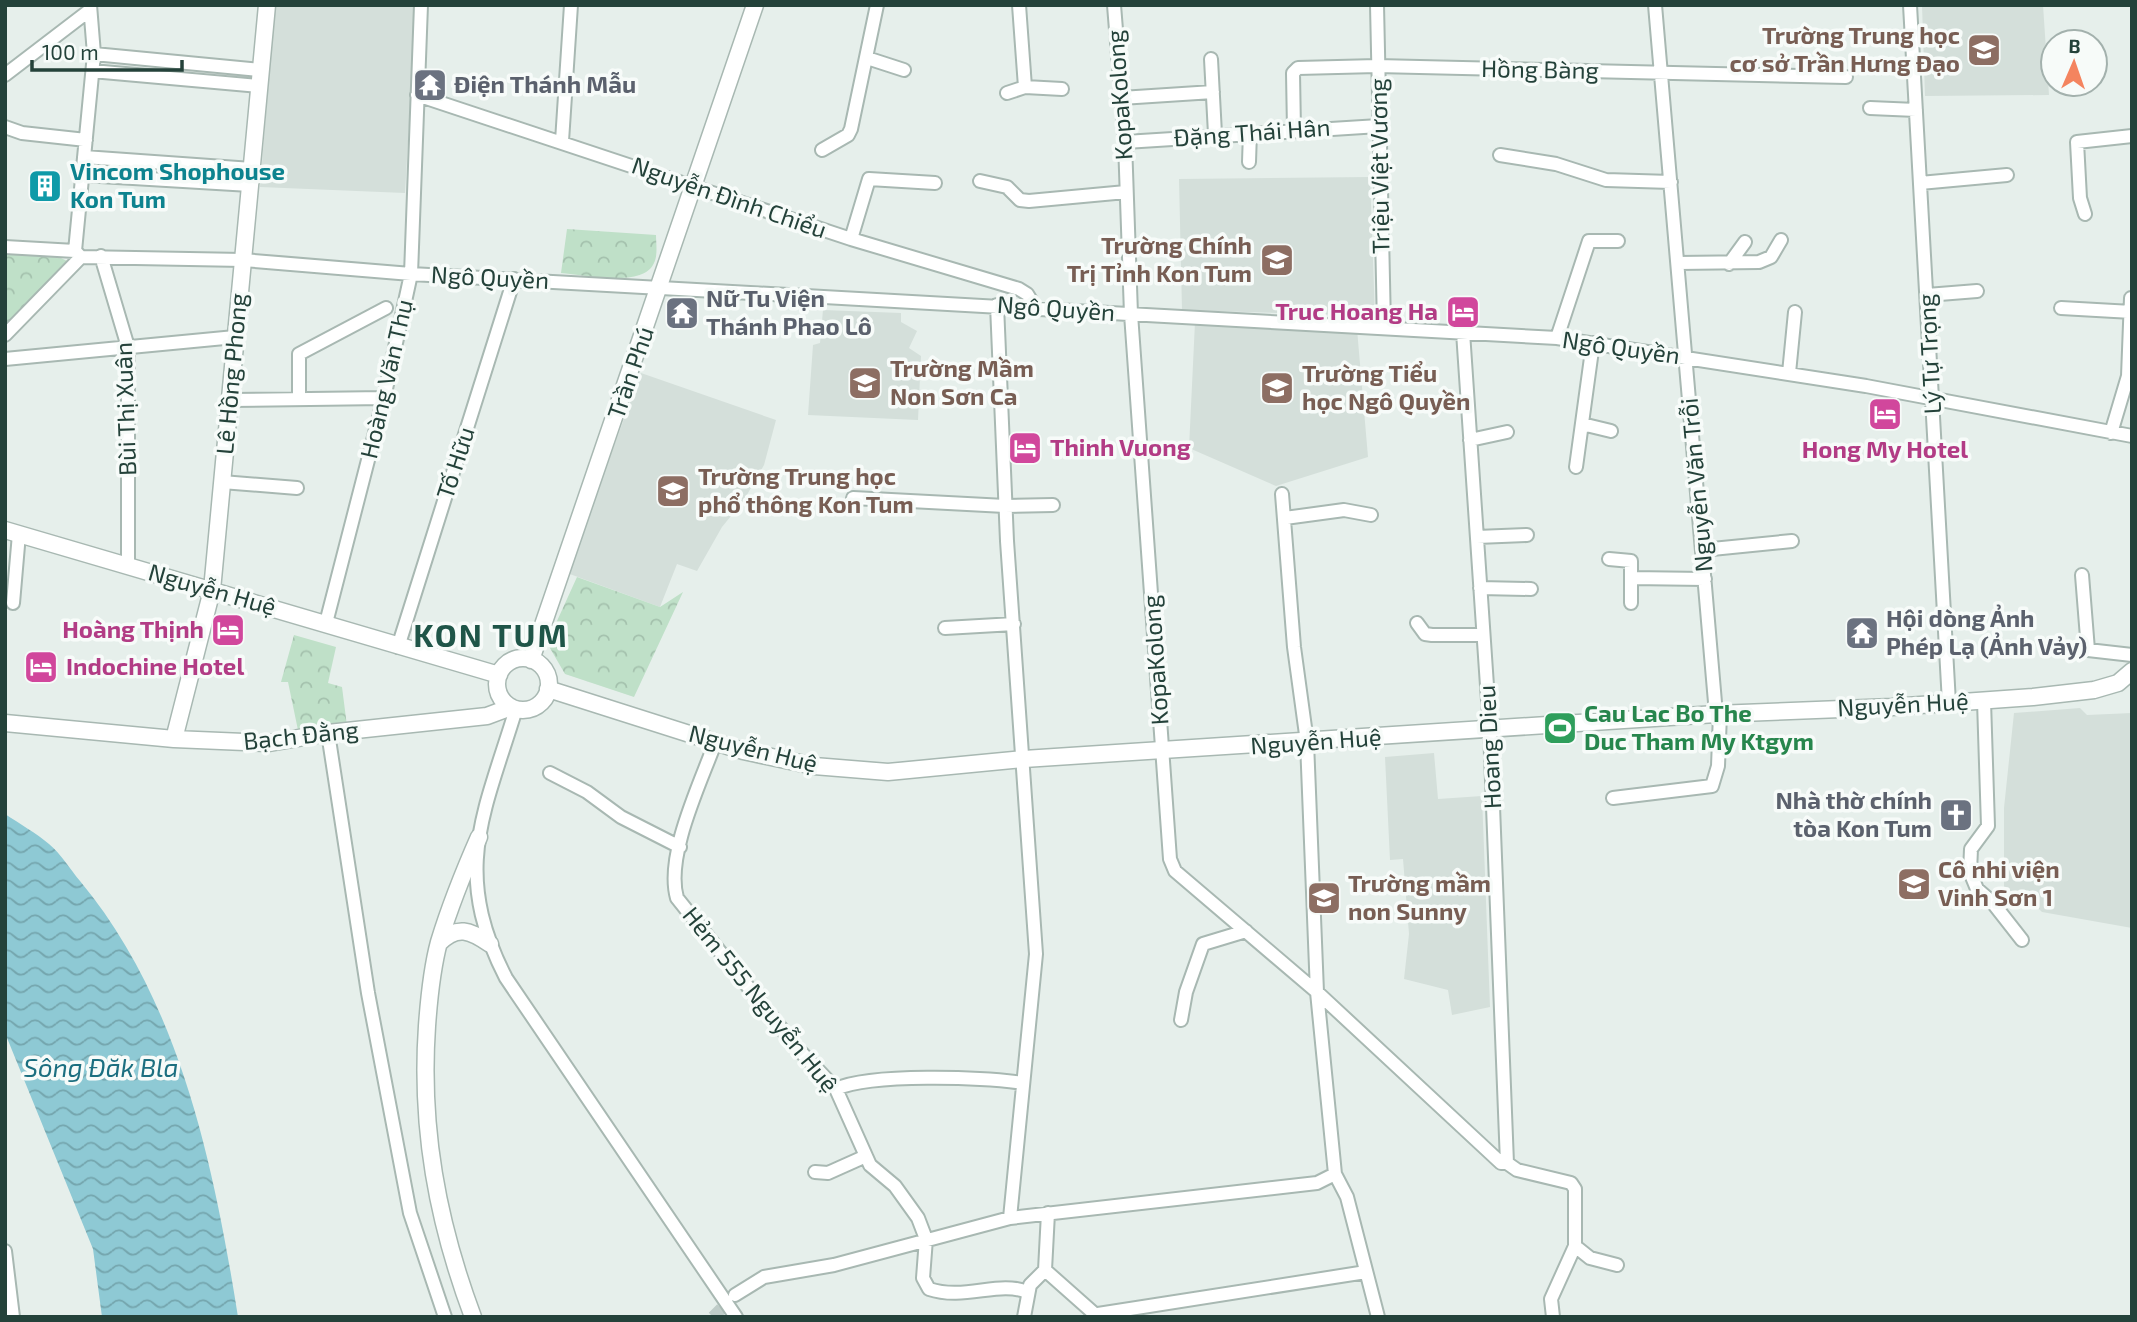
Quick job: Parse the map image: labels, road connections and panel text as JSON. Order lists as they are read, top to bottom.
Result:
{
  "streets": {
    "street": [
      "Hồng Bàng",
      "KopaKolong",
      "Đặng Thái Hân",
      "Triệu Việt Vương",
      "Nguyễn Đình Chiểu",
      "Ngô Quyền",
      "Lý Tự Trọng",
      "Trần Phú",
      "Lê Hồng Phong",
      "Hoàng Văn Thụ",
      "Bùi Thị Xuân",
      "Tố Hữu",
      "Nguyễn Văn Trỗi",
      "Nguyễn Huệ",
      "Bạch Đằng",
      "Hoang Dieu",
      "Hẻm 555 Nguyễn Huệ"
    ]
  },
  "crossings": [
    ["Hồng Bàng", "Đặng Thái Hân"],
    ["Hồng Bàng", "Triệu Việt Vương"],
    ["Hồng Bàng", "Nguyễn Văn Trỗi"],
    ["KopaKolong", "Đặng Thái Hân"],
    ["KopaKolong", "Ngô Quyền"],
    ["KopaKolong", "Nguyễn Huệ"],
    ["KopaKolong", "Hoang Dieu"],
    ["Đặng Thái Hân", "Triệu Việt Vương"],
    ["Triệu Việt Vương", "Ngô Quyền"],
    ["Nguyễn Đình Chiểu", "Ngô Quyền"],
    ["Nguyễn Đình Chiểu", "Trần Phú"],
    ["Nguyễn Đình Chiểu", "Hoàng Văn Thụ"],
    ["Ngô Quyền", "Lý Tự Trọng"],
    ["Ngô Quyền", "Trần Phú"],
    ["Ngô Quyền", "Lê Hồng Phong"],
    ["Ngô Quyền", "Hoàng Văn Thụ"],
    ["Ngô Quyền", "Bùi Thị Xuân"],
    ["Ngô Quyền", "Tố Hữu"],
    ["Ngô Quyền", "Nguyễn Văn Trỗi"],
    ["Ngô Quyền", "Hoang Dieu"],
    ["Lý Tự Trọng", "Nguyễn Huệ"],
    ["Trần Phú", "Nguyễn Huệ"],
    ["Trần Phú", "Bạch Đằng"],
    ["Lê Hồng Phong", "Nguyễn Huệ"],
    ["Lê Hồng Phong", "Bạch Đằng"],
    ["Hoàng Văn Thụ", "Nguyễn Huệ"],
    ["Bùi Thị Xuân", "Nguyễn Huệ"],
    ["Tố Hữu", "Nguyễn Huệ"],
    ["Nguyễn Văn Trỗi", "Nguyễn Huệ"],
    ["Nguyễn Huệ", "Bạch Đằng"],
    ["Nguyễn Huệ", "Hoang Dieu"],
    ["Nguyễn Huệ", "Hẻm 555 Nguyễn Huệ"]
  ],
  "districts": ["KON TUM"],
  "water": ["Sông Đăk Bla"],
  "places": {
    "school or university": [
      "Trường Trung học cơ sở Trần Hưng Đạo",
      "Trường Chính Trị Tỉnh Kon Tum",
      "Trường Mầm Non Sơn Ca",
      "Trường Tiểu học Ngô Quyền",
      "Trường Trung học phổ thông Kon Tum",
      "Cô nhi viện Vinh Sơn 1",
      "Trường mầm non Sunny"
    ],
    "temple": ["Điện Thánh Mẫu", "Nữ Tu Viện Thánh Phao Lô", "Hội dòng Ảnh Phép Lạ (Ảnh Vảy)"],
    "building": ["Vincom Shophouse Kon Tum"],
    "hotel": [
      "Truc Hoang Ha",
      "Hong My Hotel",
      "Thinh Vuong",
      "Hoàng Thịnh",
      "Indochine Hotel"
    ],
    "sports": ["Cau Lac Bo The Duc Tham My Ktgym"],
    "church": ["Nhà thờ chính tòa Kon Tum"]
  },
  "scale_bar": "100 m",
  "north": "top"
}
